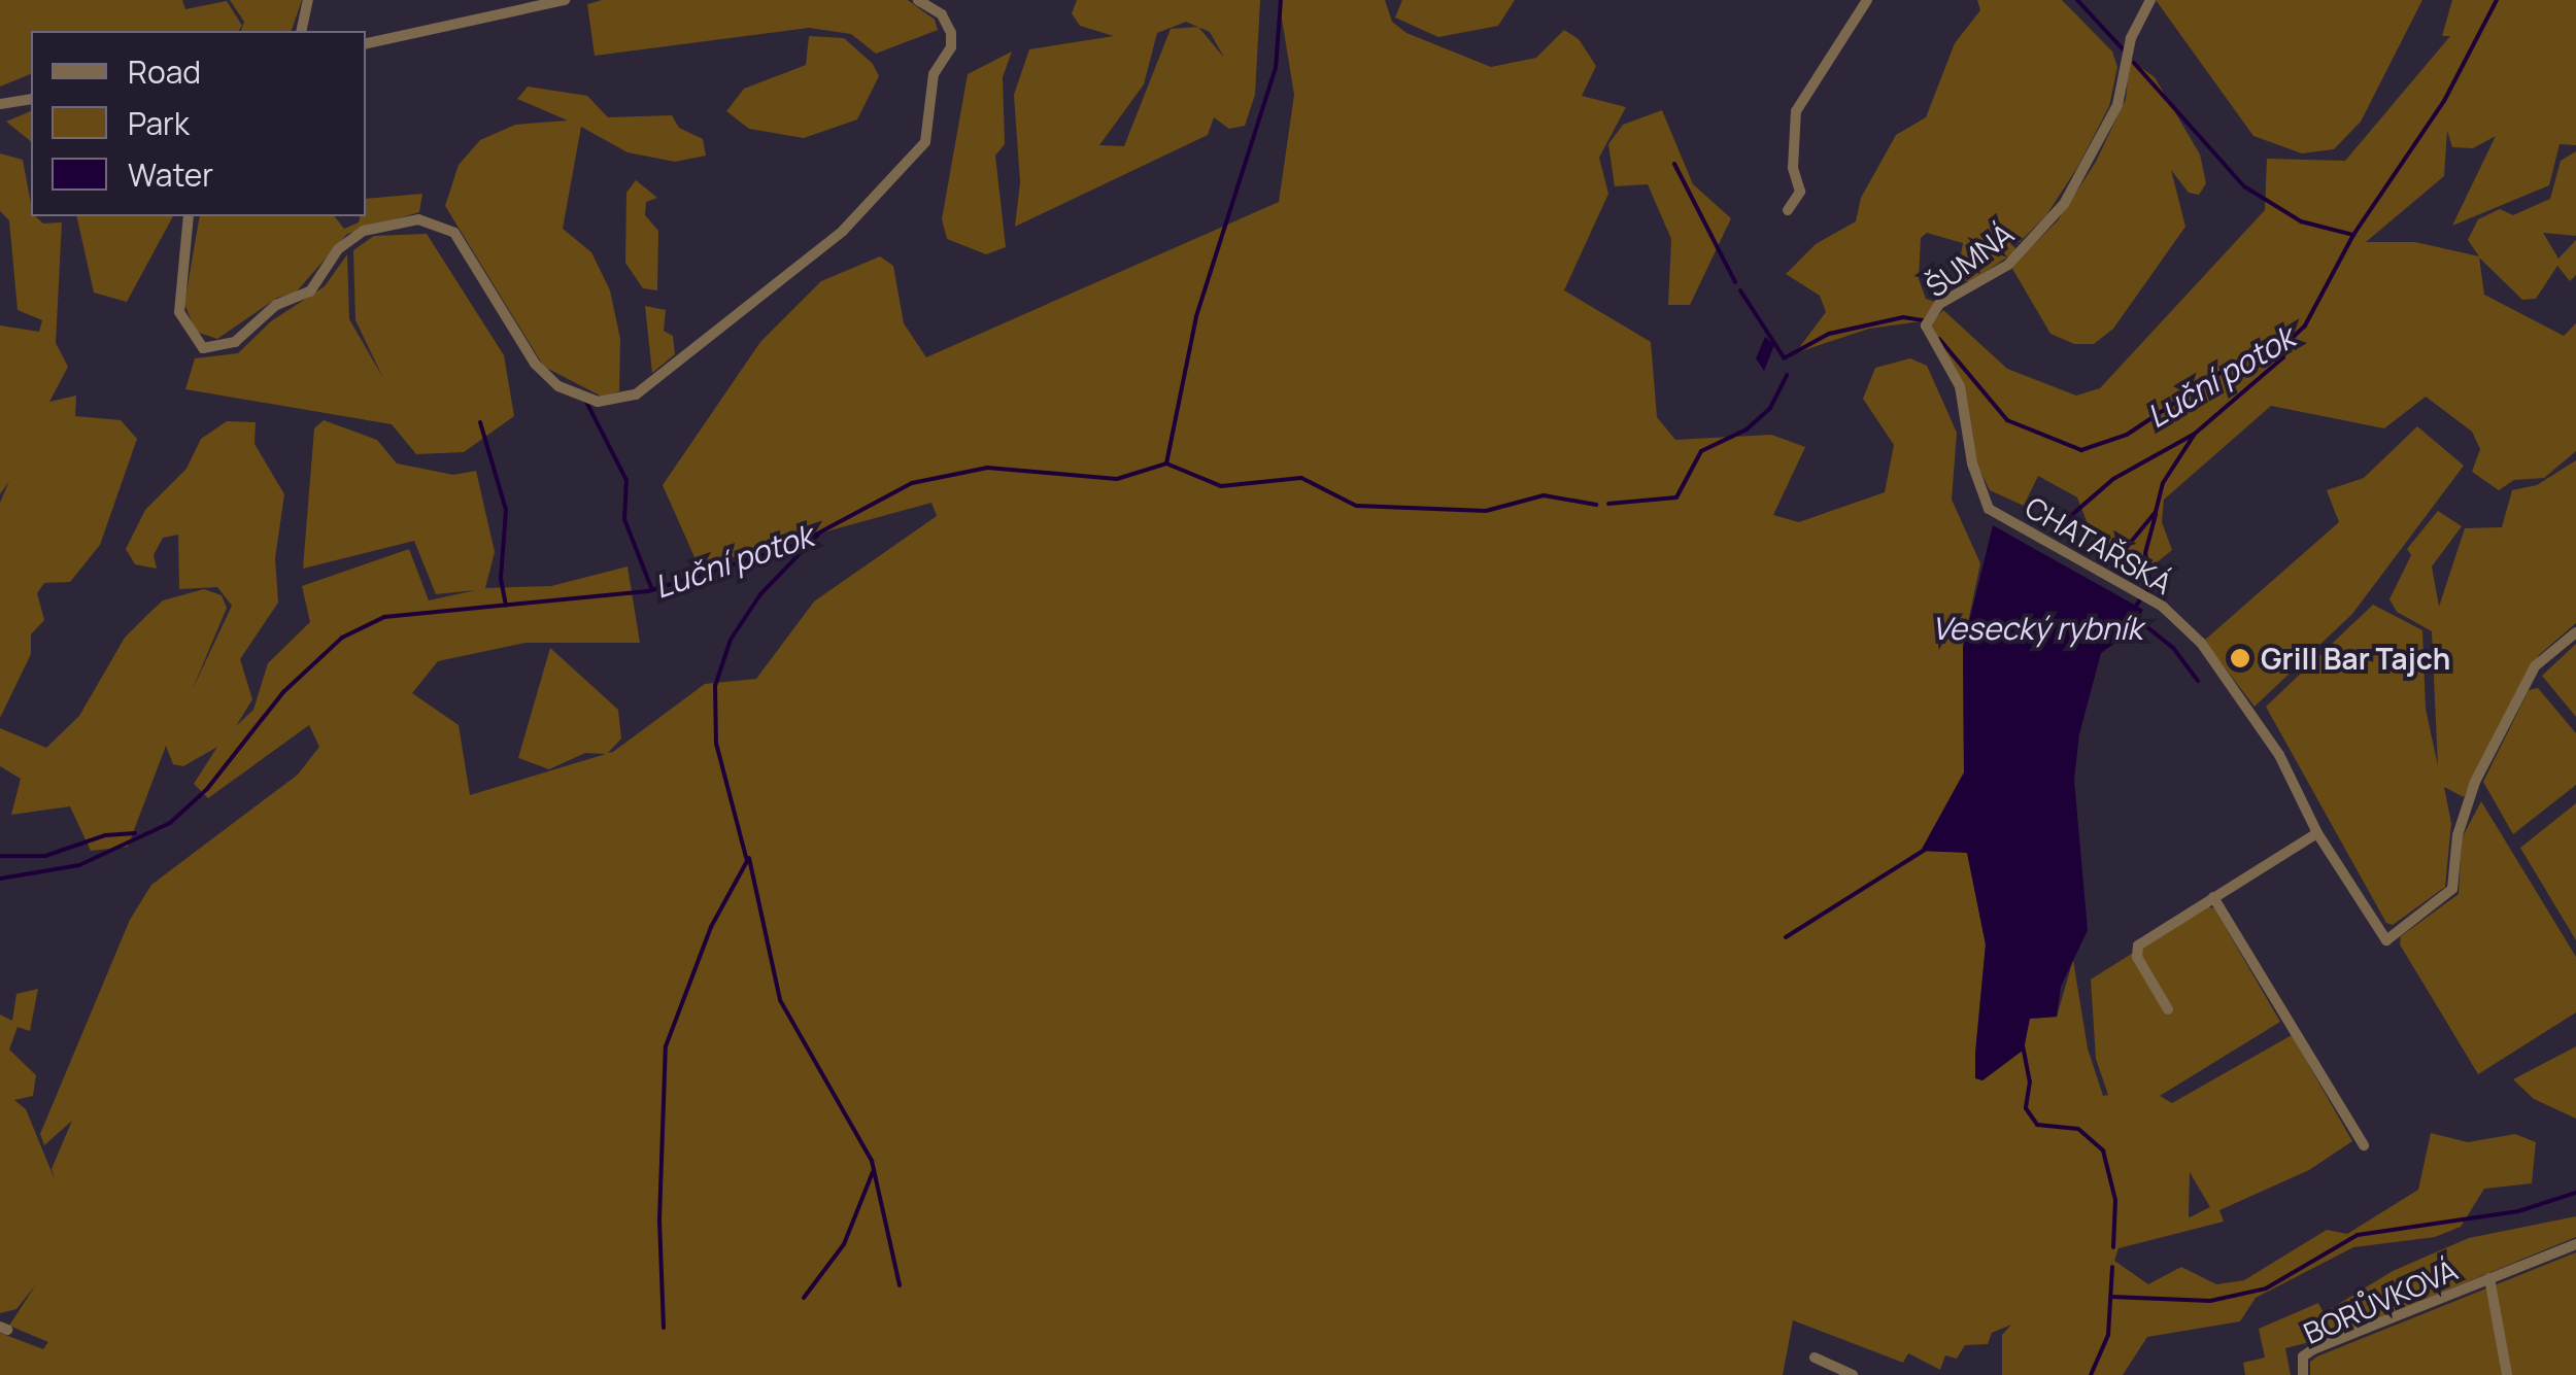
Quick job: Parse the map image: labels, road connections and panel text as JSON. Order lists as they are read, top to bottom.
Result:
{
  "streets": {
    "street": ["ŠUMNÁ", "CHATAŘSKÁ", "BORŮVKOVÁ"]
  },
  "crossings": [
    ["ŠUMNÁ", "CHATAŘSKÁ"]
  ],
  "water": ["Luční potok", "Vesecký rybník"],
  "places": ["Grill Bar Tajch"],
  "legend": ["Road", "Park", "Water"]
}
